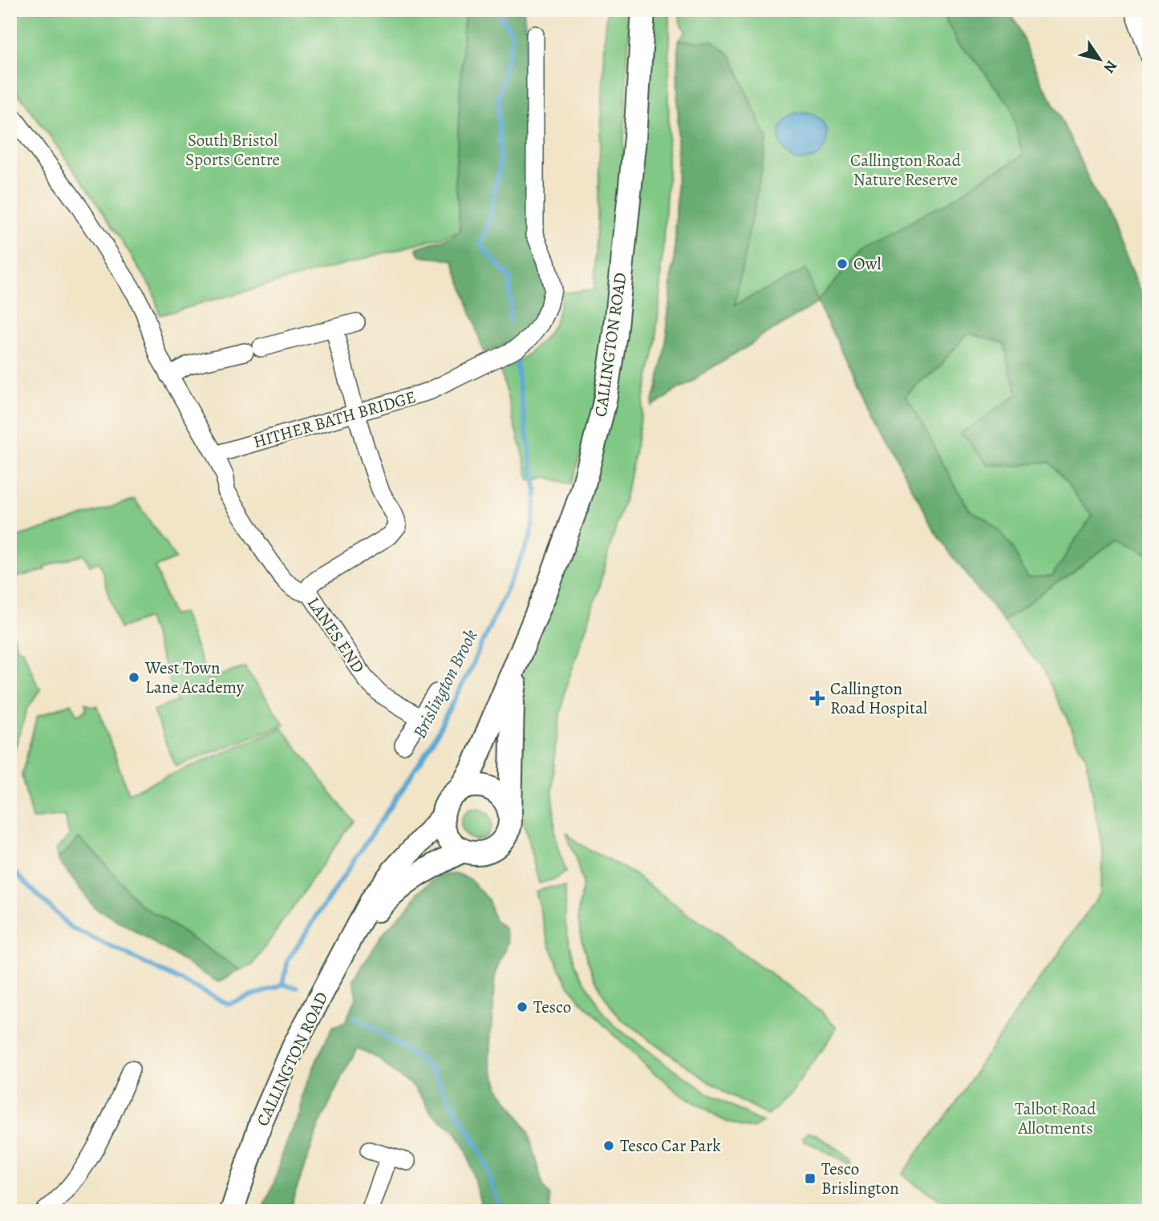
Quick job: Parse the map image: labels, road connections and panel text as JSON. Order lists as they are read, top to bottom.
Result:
{
  "streets": {
    "main road": ["CALLINGTON ROAD"],
    "street": ["HITHER BATH BRIDGE", "LANES END"]
  },
  "crossings": [
    ["HITHER BATH BRIDGE", "LANES END"]
  ],
  "water": ["Brislington Brook"],
  "parks": ["South Bristol Sports Centre", "Callington Road Nature Reserve", "Talbot Road Allotments"],
  "places": {
    "other": [
      "Owl",
      "West Town Lane Academy",
      "Tesco",
      "Tesco Car Park"
    ],
    "health": ["Callington Road Hospital"],
    "transit": ["Tesco Brislington"]
  },
  "north": "bottom right"
}
